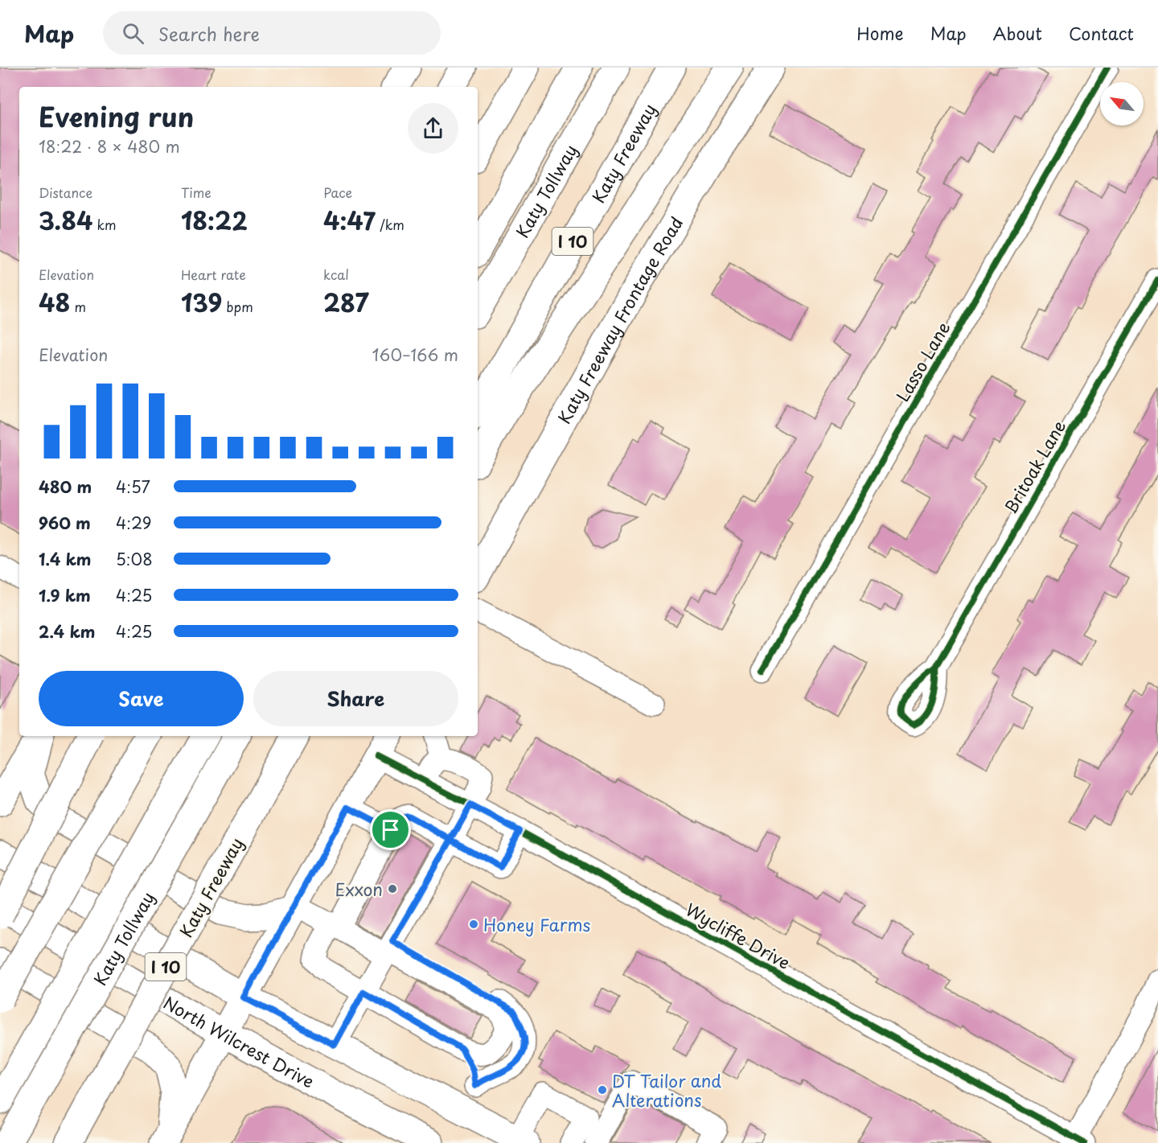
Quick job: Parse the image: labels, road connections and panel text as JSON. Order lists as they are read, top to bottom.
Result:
{
  "streets": {
    "main road": [
      "Katy Freeway",
      "Katy Tollway",
      "I 10",
      "Katy Freeway Frontage Road",
      "North Wilcrest Drive"
    ],
    "street": ["Lasso Lane", "Britoak Lane", "Wycliffe Drive"]
  },
  "places": ["Exxon", "Honey Farms", "DT Tailor and Alterations"],
  "north": "top left",
  "page": {
    "header": "Map",
    "search": "Search here",
    "nav": [
      "Home",
      "Map",
      "About",
      "Contact"
    ],
    "heading": ["Evening run", "18:22 · 8 × 480 m"],
    "stats": [
      ["Distance", "3.84 km"],
      ["Time", "18:22"],
      ["Pace", "4:47 /km"],
      ["Elevation", "48 m"],
      ["Heart rate", "139 bpm"],
      ["kcal", "287"]
    ],
    "chart": ["Elevation", "160–166 m"],
    "list": [
      {
        "name": "480 m",
        "note": "4:57"
      },
      {
        "name": "960 m",
        "note": "4:29"
      },
      {
        "name": "1.4 km",
        "note": "5:08"
      },
      {
        "name": "1.9 km",
        "note": "4:25"
      },
      {
        "name": "2.4 km",
        "note": "4:25"
      }
    ],
    "buttons": ["Save", "Share"]
  }
}
